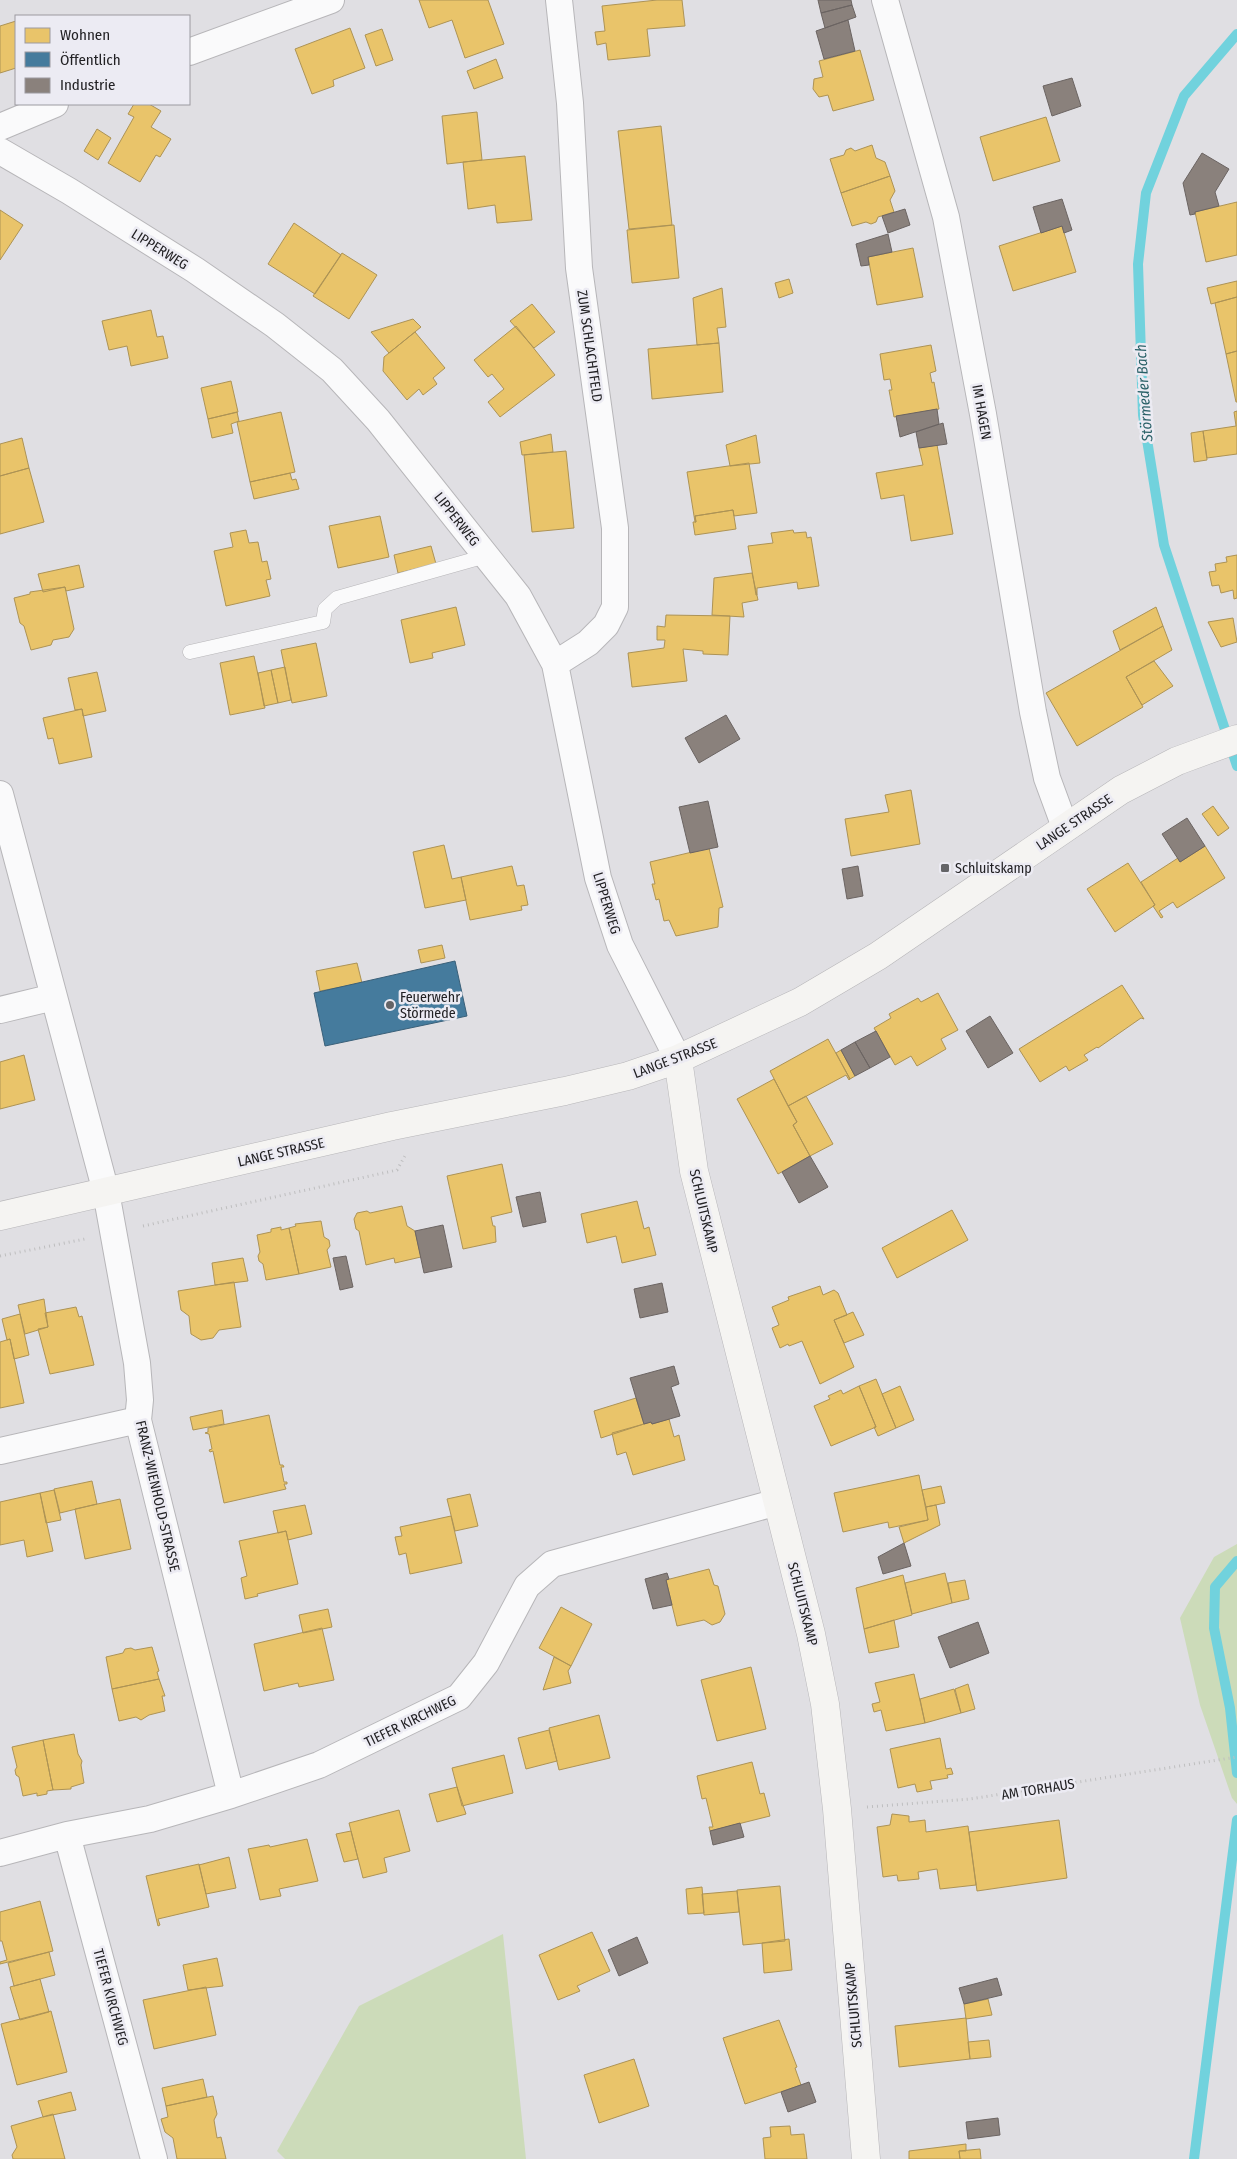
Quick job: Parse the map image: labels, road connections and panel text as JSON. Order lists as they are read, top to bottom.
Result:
{
  "streets": {
    "main road": ["LANGE STRASSE", "SCHLUITSKAMP"],
    "street": [
      "LIPPERWEG",
      "ZUM SCHLACHTFELD",
      "IM HAGEN",
      "FRANZ-WIENHOLD-STRASSE",
      "TIEFER KIRCHWEG"
    ],
    "path": ["AM TORHAUS"]
  },
  "crossings": [
    ["LIPPERWEG", "ZUM SCHLACHTFELD"],
    ["LIPPERWEG", "LANGE STRASSE"],
    ["LIPPERWEG", "SCHLUITSKAMP"],
    ["IM HAGEN", "LANGE STRASSE"],
    ["LANGE STRASSE", "SCHLUITSKAMP"],
    ["LANGE STRASSE", "FRANZ-WIENHOLD-STRASSE"],
    ["SCHLUITSKAMP", "TIEFER KIRCHWEG"],
    ["SCHLUITSKAMP", "AM TORHAUS"],
    ["FRANZ-WIENHOLD-STRASSE", "TIEFER KIRCHWEG"]
  ],
  "water": ["Störmeder Bach"],
  "places": {
    "transit": ["Schluitskamp"],
    "other": ["Feuerwehr Störmede"]
  },
  "legend": ["Wohnen", "Öffentlich", "Industrie"]
}
